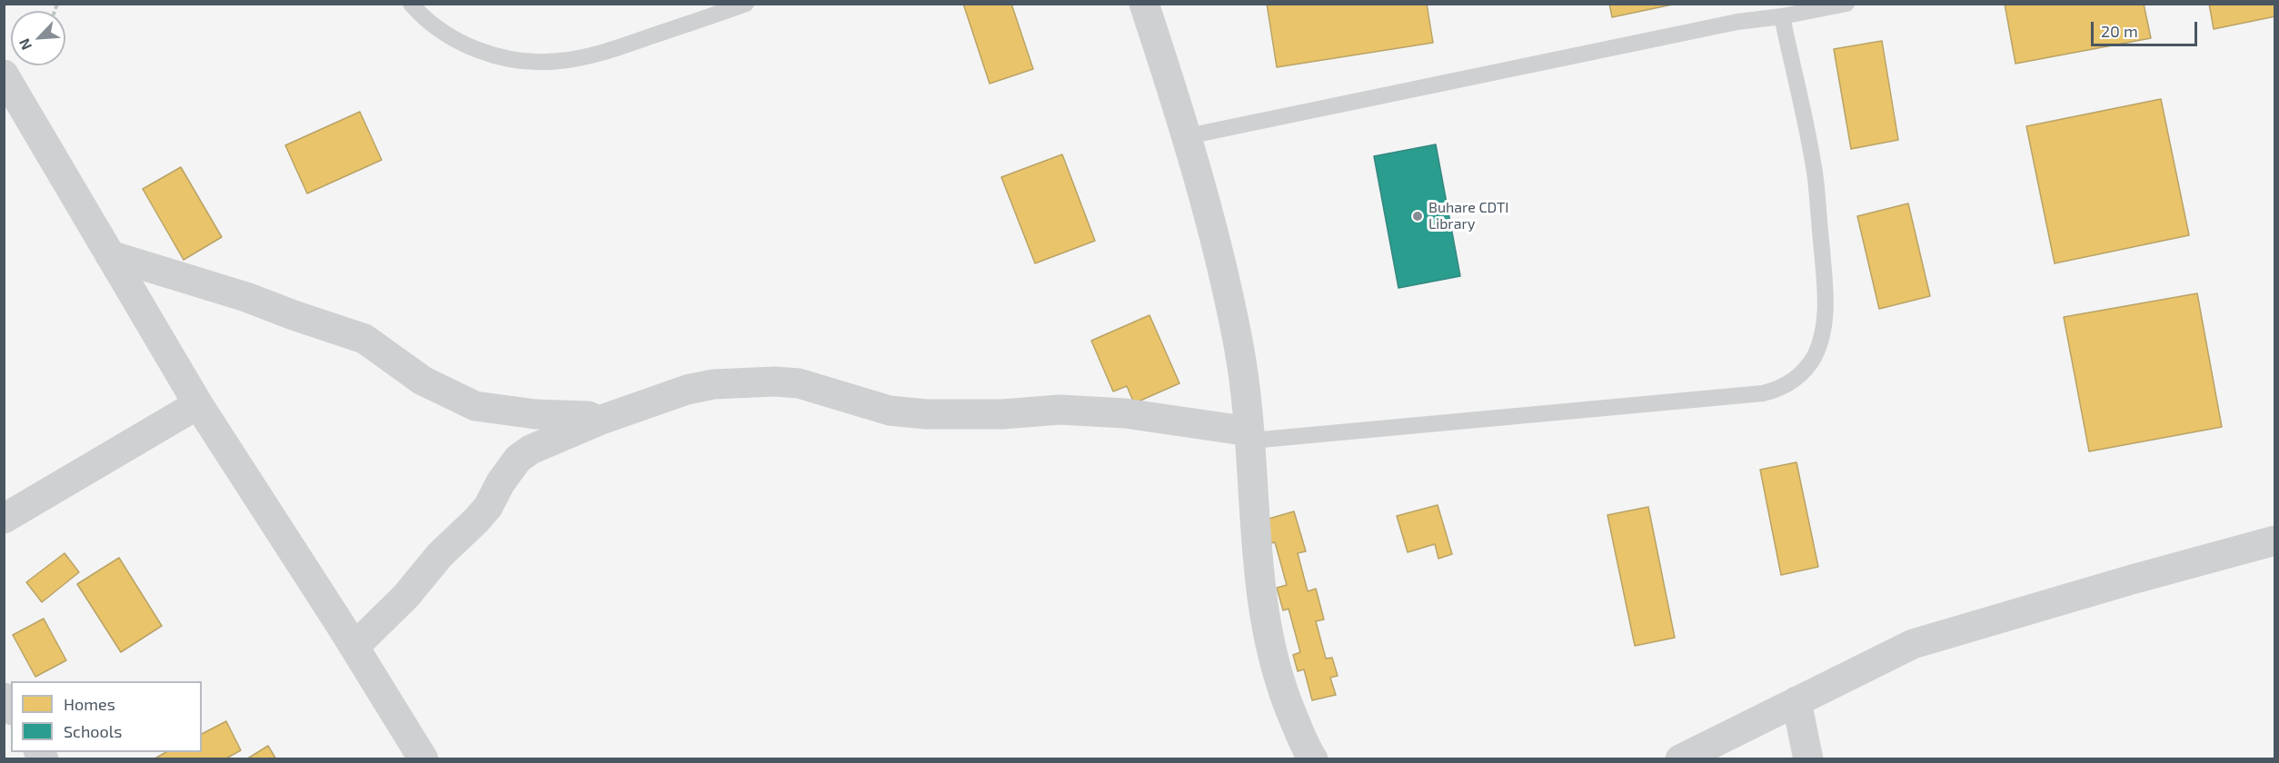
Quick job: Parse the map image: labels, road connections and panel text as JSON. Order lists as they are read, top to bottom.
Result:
{
  "places": ["Buhare CDTI Library"],
  "legend": ["Homes", "Schools"],
  "scale_bar": "20 m",
  "north": "bottom left"
}
